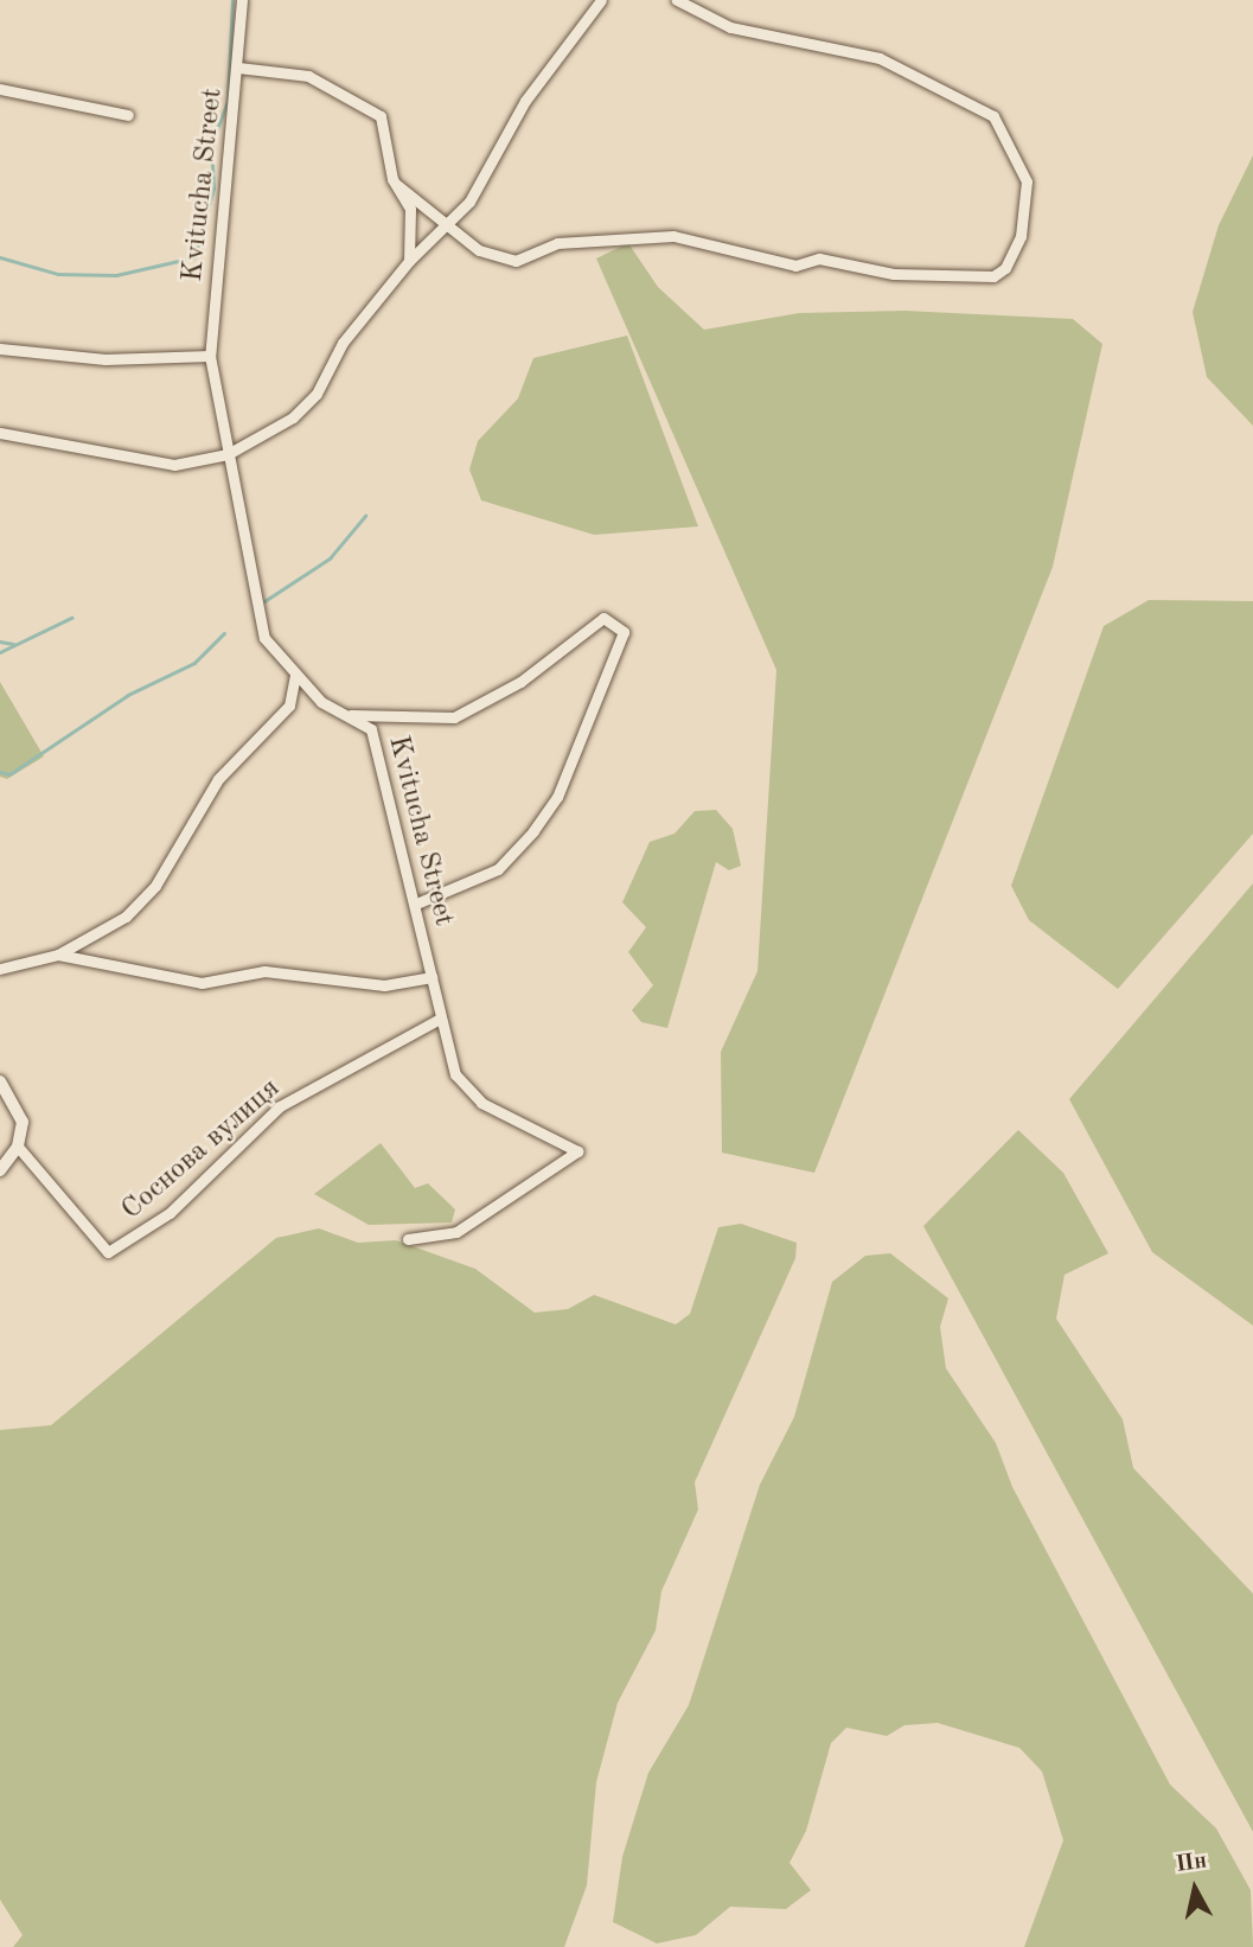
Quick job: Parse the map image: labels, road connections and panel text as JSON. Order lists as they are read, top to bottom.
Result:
{
  "streets": {
    "street": ["Kvitucha Street", "Соснова вулиця"]
  },
  "crossings": [
    ["Kvitucha Street", "Соснова вулиця"]
  ],
  "north": "top"
}
